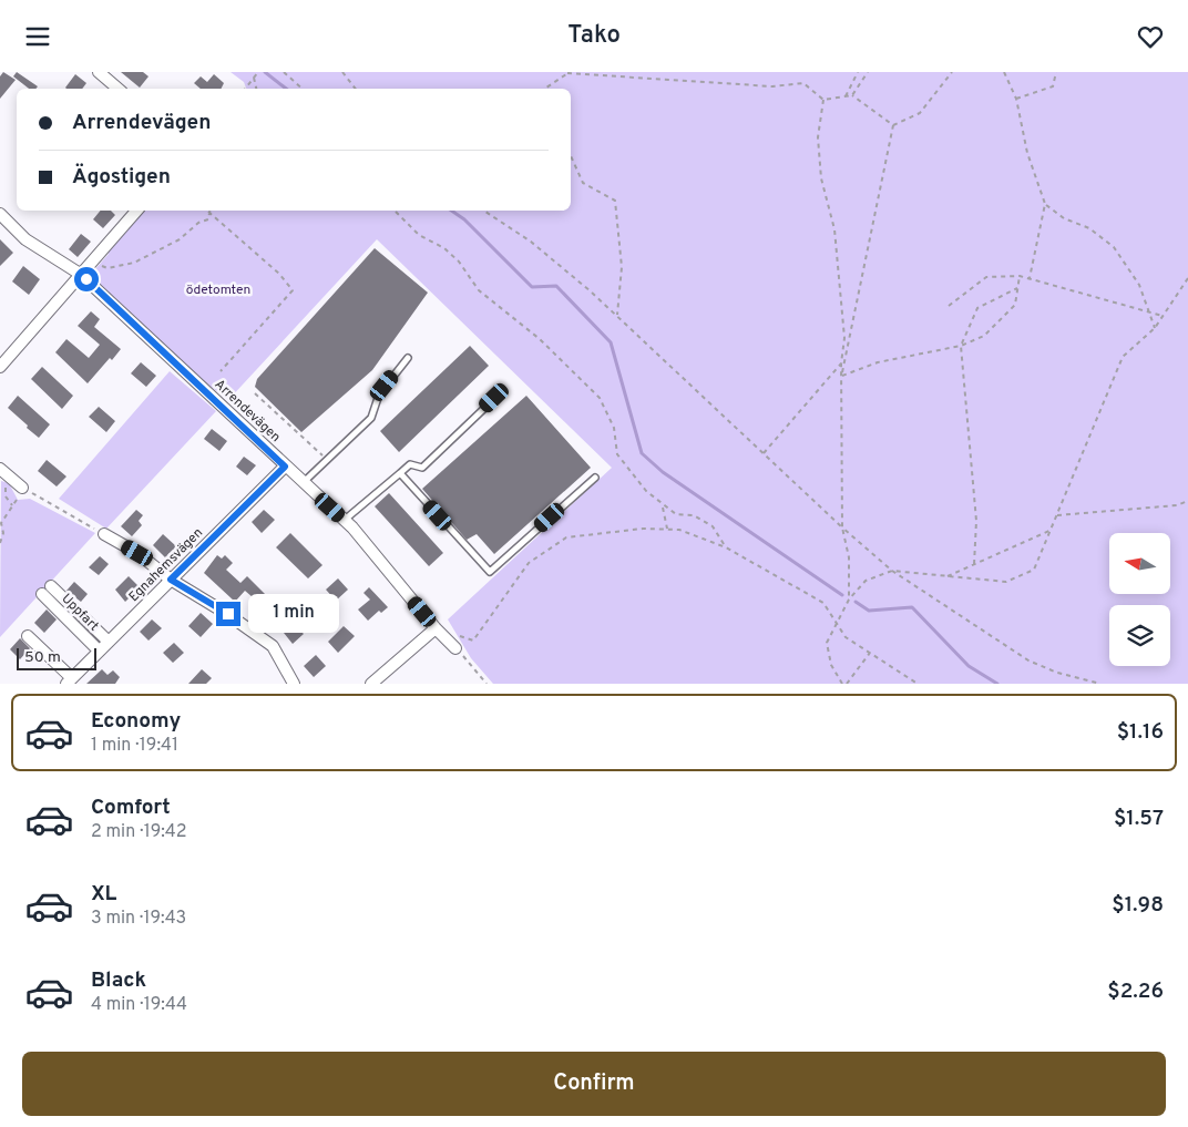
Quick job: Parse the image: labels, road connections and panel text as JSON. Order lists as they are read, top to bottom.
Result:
{
  "streets": {
    "street": ["Arrendevägen", "Egnahemsvägen", "Uppfart"]
  },
  "crossings": [
    ["Arrendevägen", "Egnahemsvägen"],
    ["Egnahemsvägen", "Uppfart"]
  ],
  "parks": ["ödetomten"],
  "scale_bar": "50 m",
  "north": "left",
  "page": {
    "header": "Tako",
    "banner": ["Arrendevägen", "Ägostigen"],
    "bubble": "1 min",
    "scale": "50 m",
    "list": [
      {
        "name": "Economy",
        "note": "1 min · 19:41",
        "value": "$1.16"
      },
      {
        "name": "Comfort",
        "note": "2 min · 19:42",
        "value": "$1.57"
      },
      {
        "name": "XL",
        "note": "3 min · 19:43",
        "value": "$1.98"
      },
      {
        "name": "Black",
        "note": "4 min · 19:44",
        "value": "$2.26"
      }
    ],
    "buttons": "Confirm"
  }
}
